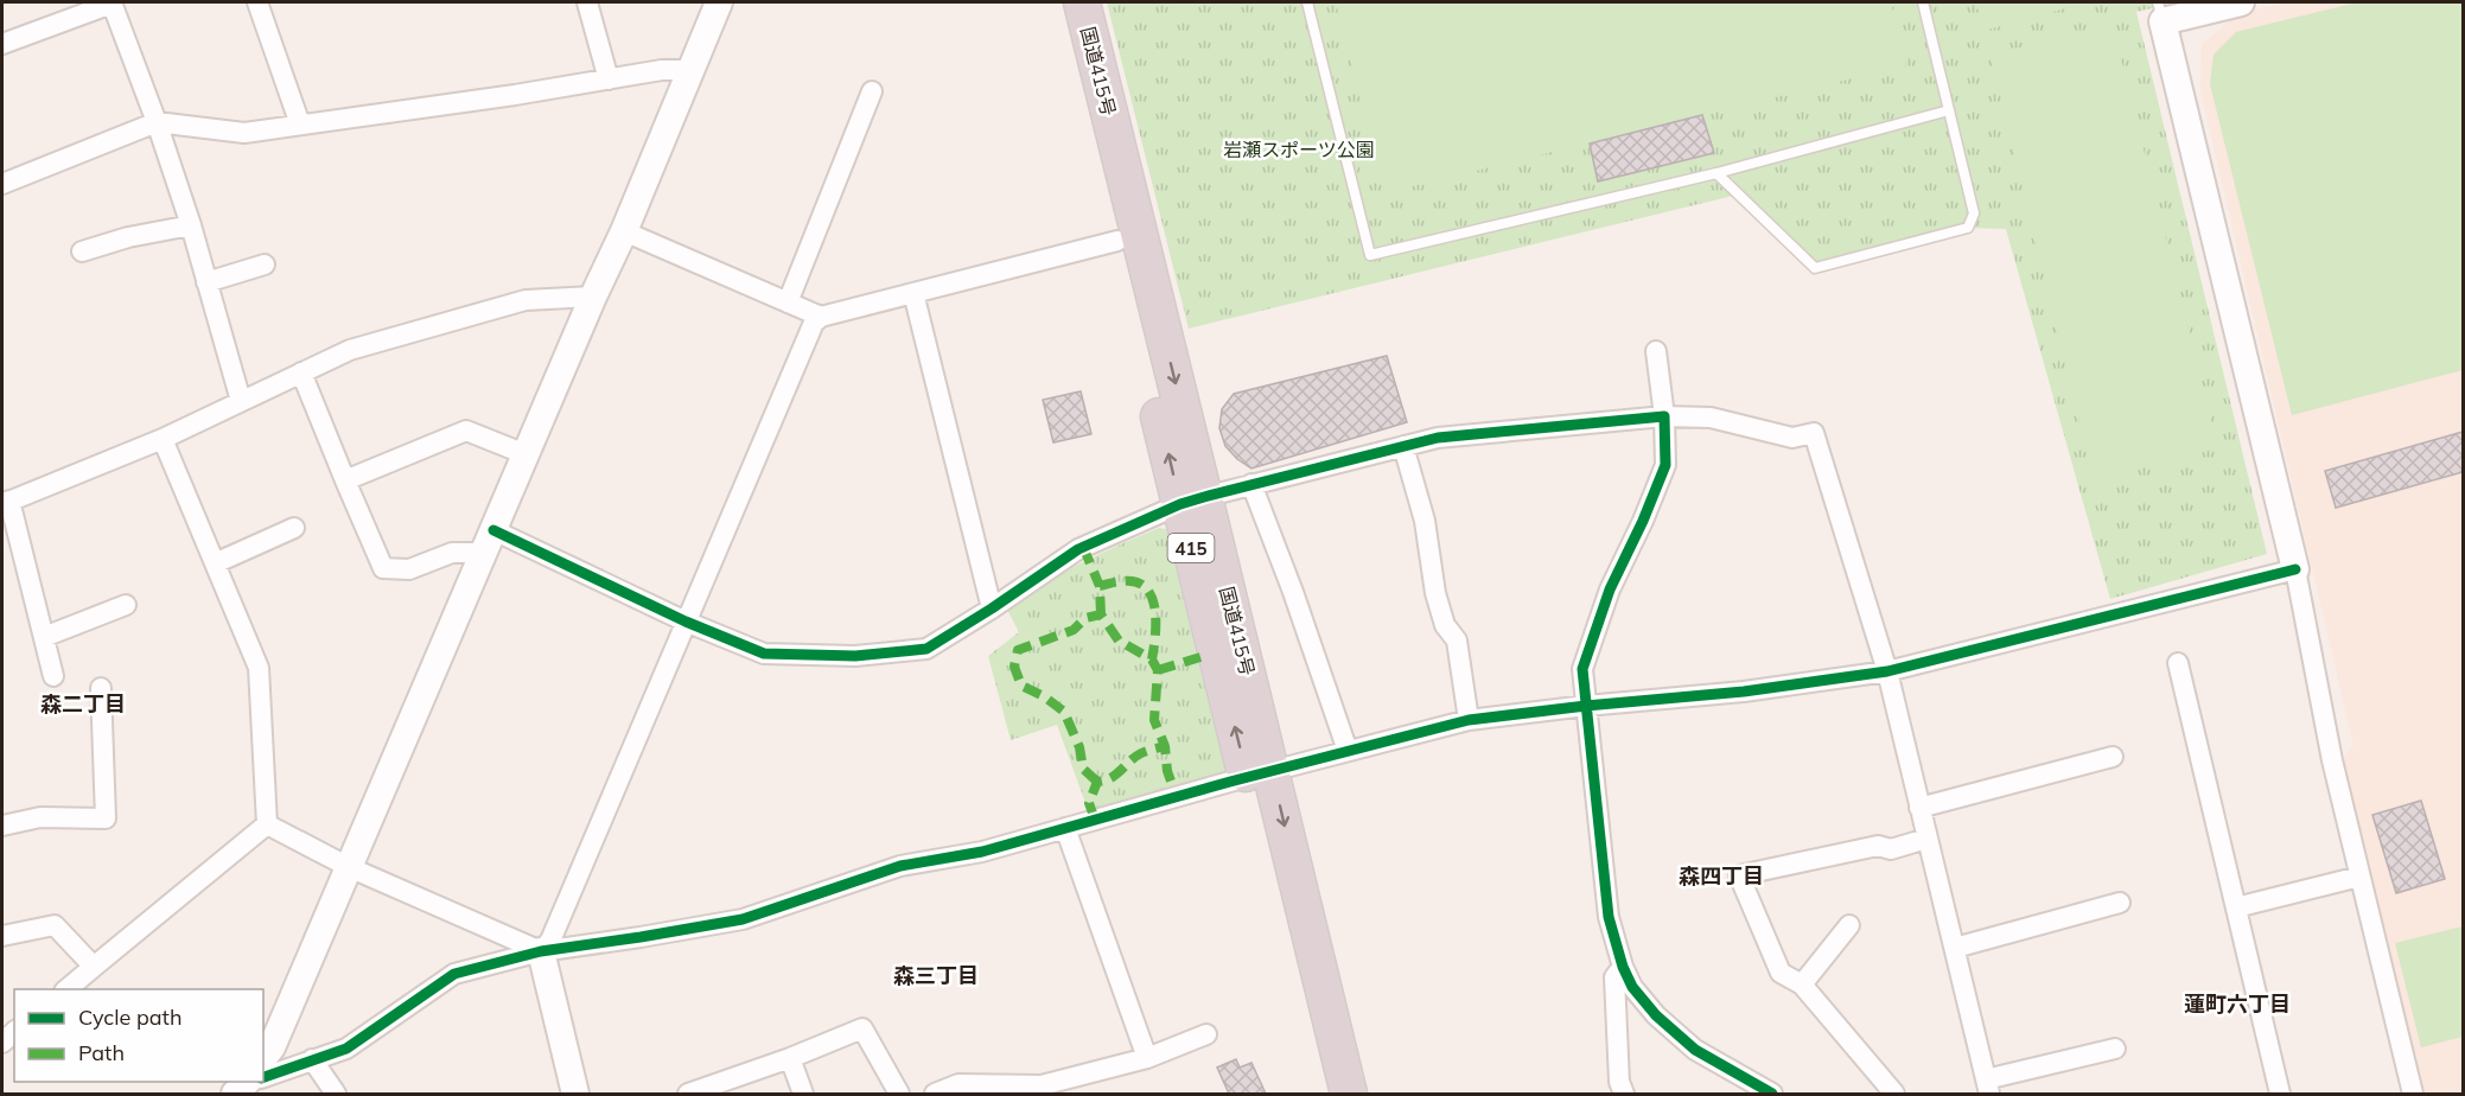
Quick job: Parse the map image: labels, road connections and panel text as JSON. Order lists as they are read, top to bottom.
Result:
{
  "streets": {
    "highway": ["国道415号", "415"]
  },
  "districts": [
    "森二丁目",
    "森四丁目",
    "森三丁目",
    "蓮町六丁目"
  ],
  "parks": ["岩瀬スポーツ公園"],
  "legend": ["Cycle path", "Path"]
}
